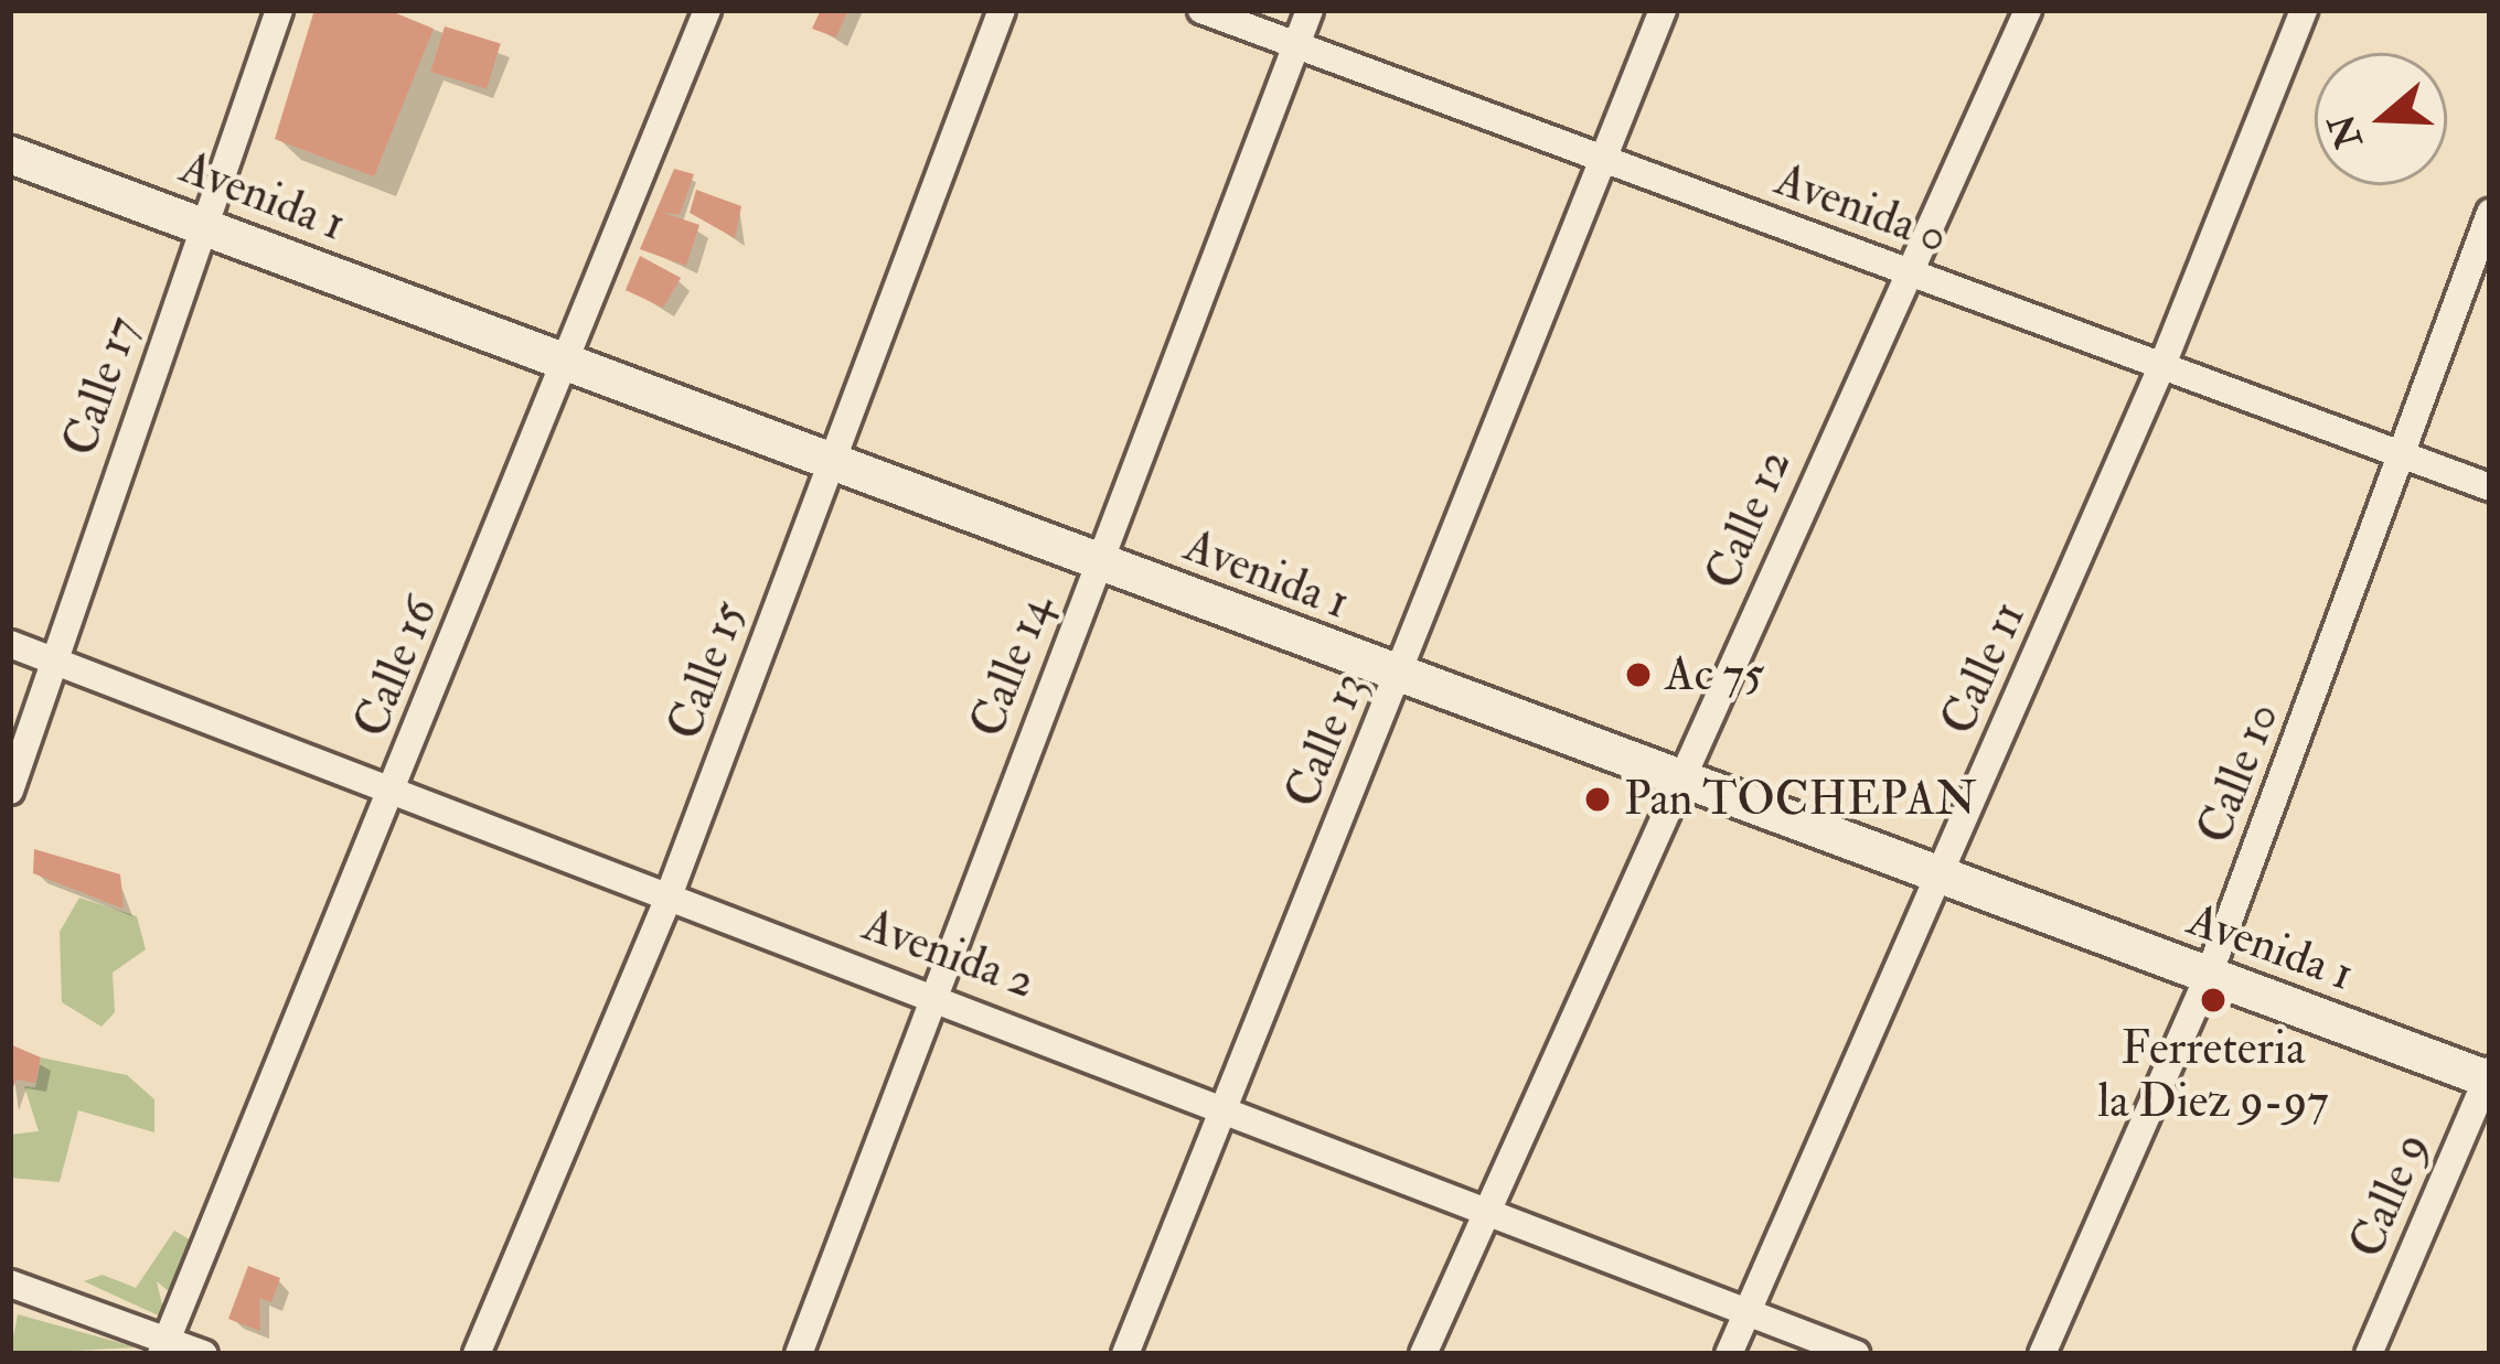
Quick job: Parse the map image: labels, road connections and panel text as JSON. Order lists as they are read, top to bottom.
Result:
{
  "streets": {
    "street": [
      "Avenida 1",
      "Avenida 0",
      "Calle 17",
      "Calle 12",
      "Calle 14",
      "Calle 16",
      "Calle 11",
      "Calle 15",
      "Calle 13",
      "Calle 10",
      "Avenida 2",
      "Calle 9"
    ]
  },
  "crossings": [
    ["Avenida 1", "Calle 17"],
    ["Avenida 1", "Calle 12"],
    ["Avenida 1", "Calle 14"],
    ["Avenida 1", "Calle 16"],
    ["Avenida 1", "Calle 11"],
    ["Avenida 1", "Calle 15"],
    ["Avenida 1", "Calle 13"],
    ["Avenida 1", "Calle 10"],
    ["Avenida 1", "Calle 9"],
    ["Avenida 0", "Calle 12"],
    ["Avenida 0", "Calle 14"],
    ["Avenida 0", "Calle 11"],
    ["Avenida 0", "Calle 13"],
    ["Avenida 0", "Calle 10"],
    ["Calle 17", "Avenida 2"],
    ["Calle 12", "Avenida 2"],
    ["Calle 14", "Avenida 2"],
    ["Calle 16", "Avenida 2"],
    ["Calle 11", "Avenida 2"],
    ["Calle 15", "Avenida 2"],
    ["Calle 13", "Avenida 2"]
  ],
  "places": ["Ac 75", "Pan TOCHEPAN", "Ferreteria la Diez 9-97"],
  "north": "left"
}
